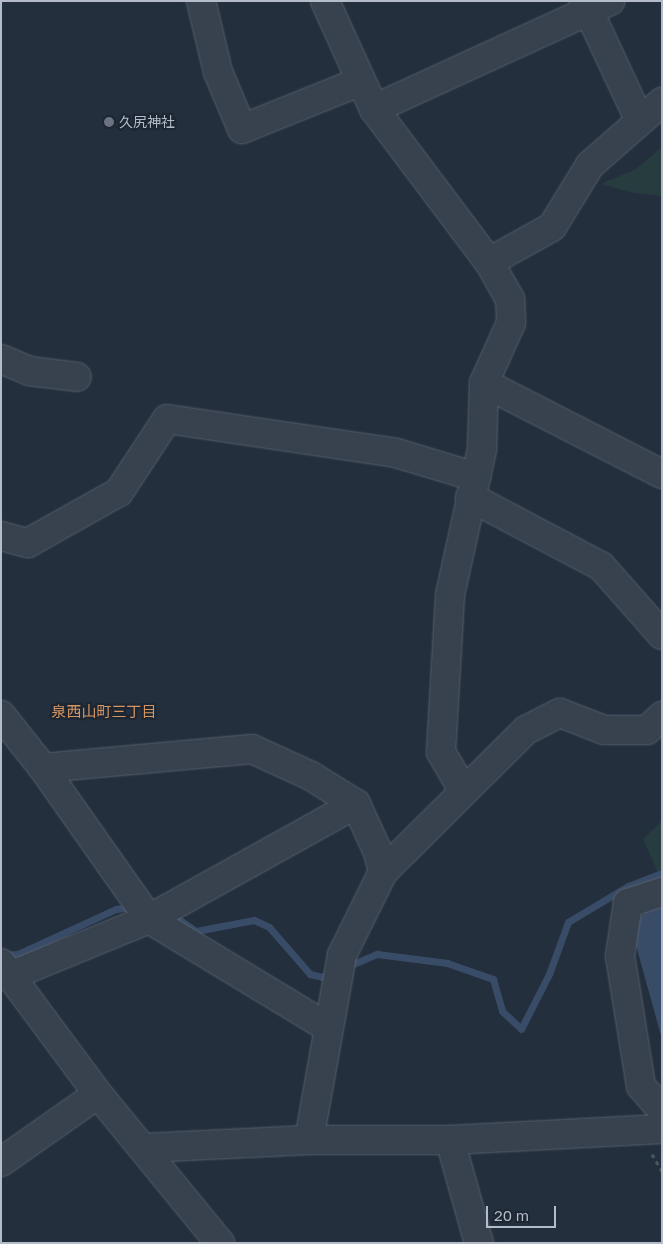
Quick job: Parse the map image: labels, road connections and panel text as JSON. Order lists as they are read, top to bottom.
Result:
{
  "districts": ["泉西山町三丁目"],
  "places": ["久尻神社"],
  "scale_bar": "20 m"
}
